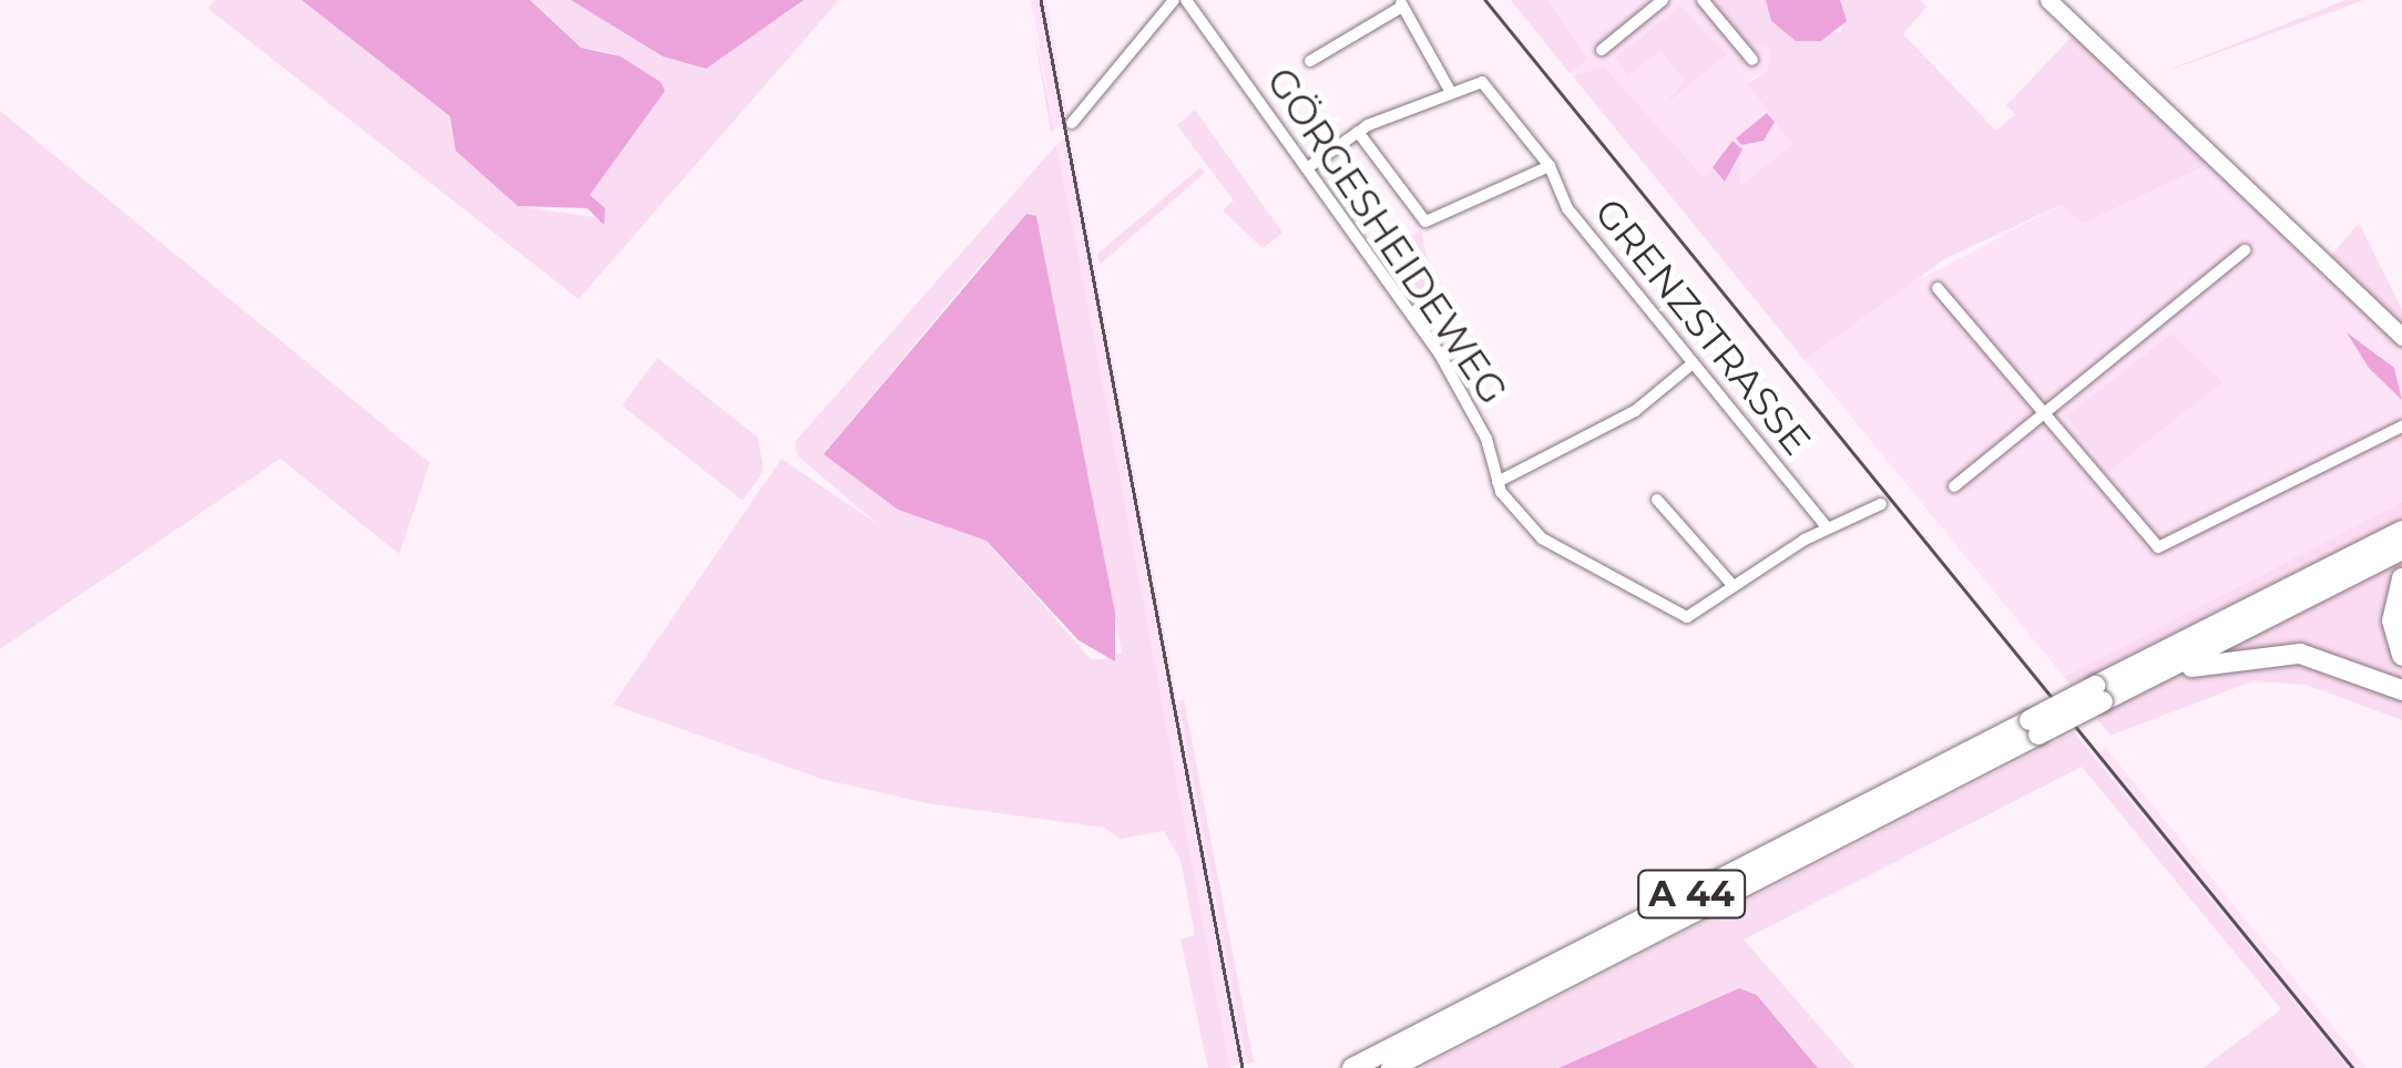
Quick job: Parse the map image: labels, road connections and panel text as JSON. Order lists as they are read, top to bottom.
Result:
{
  "streets": {
    "highway": ["A 44"],
    "street": ["GÖRGESHEIDEWEG", "GRENZSTRASSE"]
  }
}
